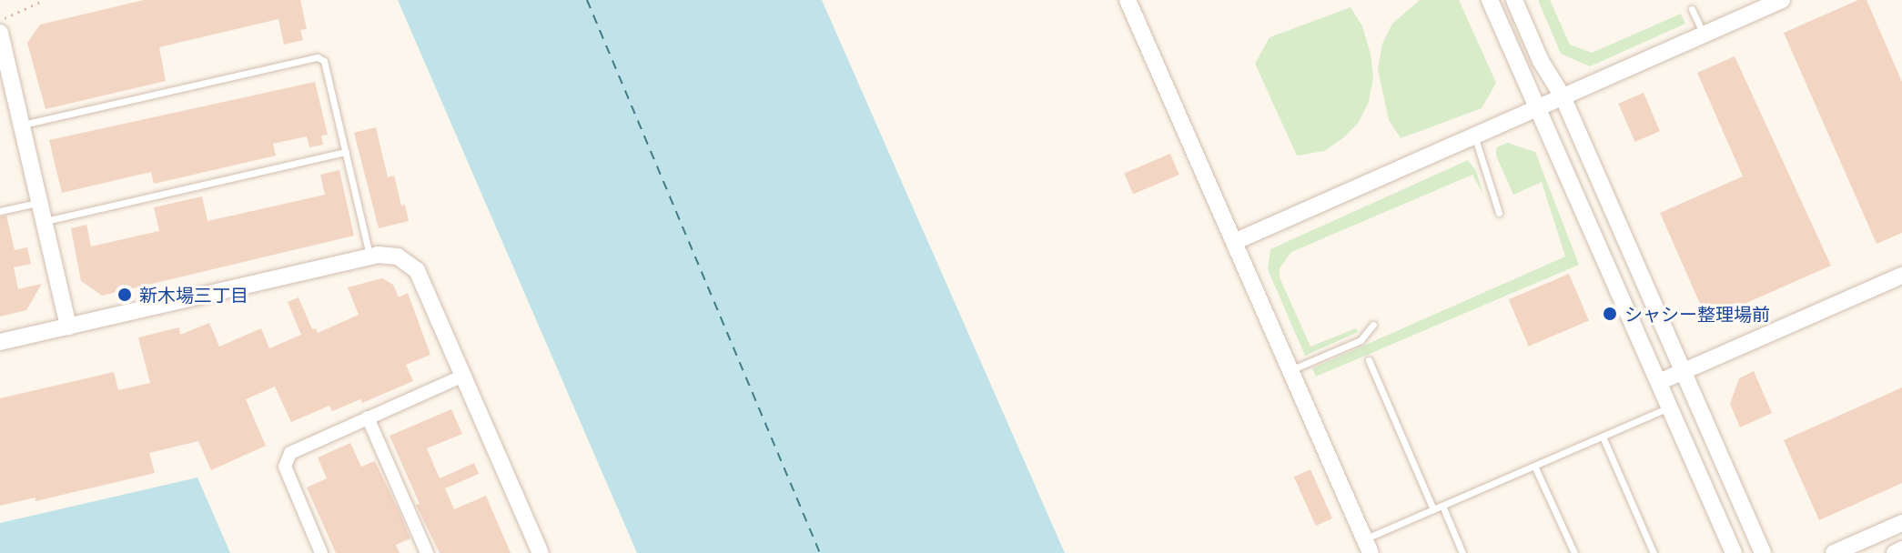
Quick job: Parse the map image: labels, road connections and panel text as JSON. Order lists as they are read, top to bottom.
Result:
{
  "places": ["新木場三丁目", "シャシー整理場前"]
}
